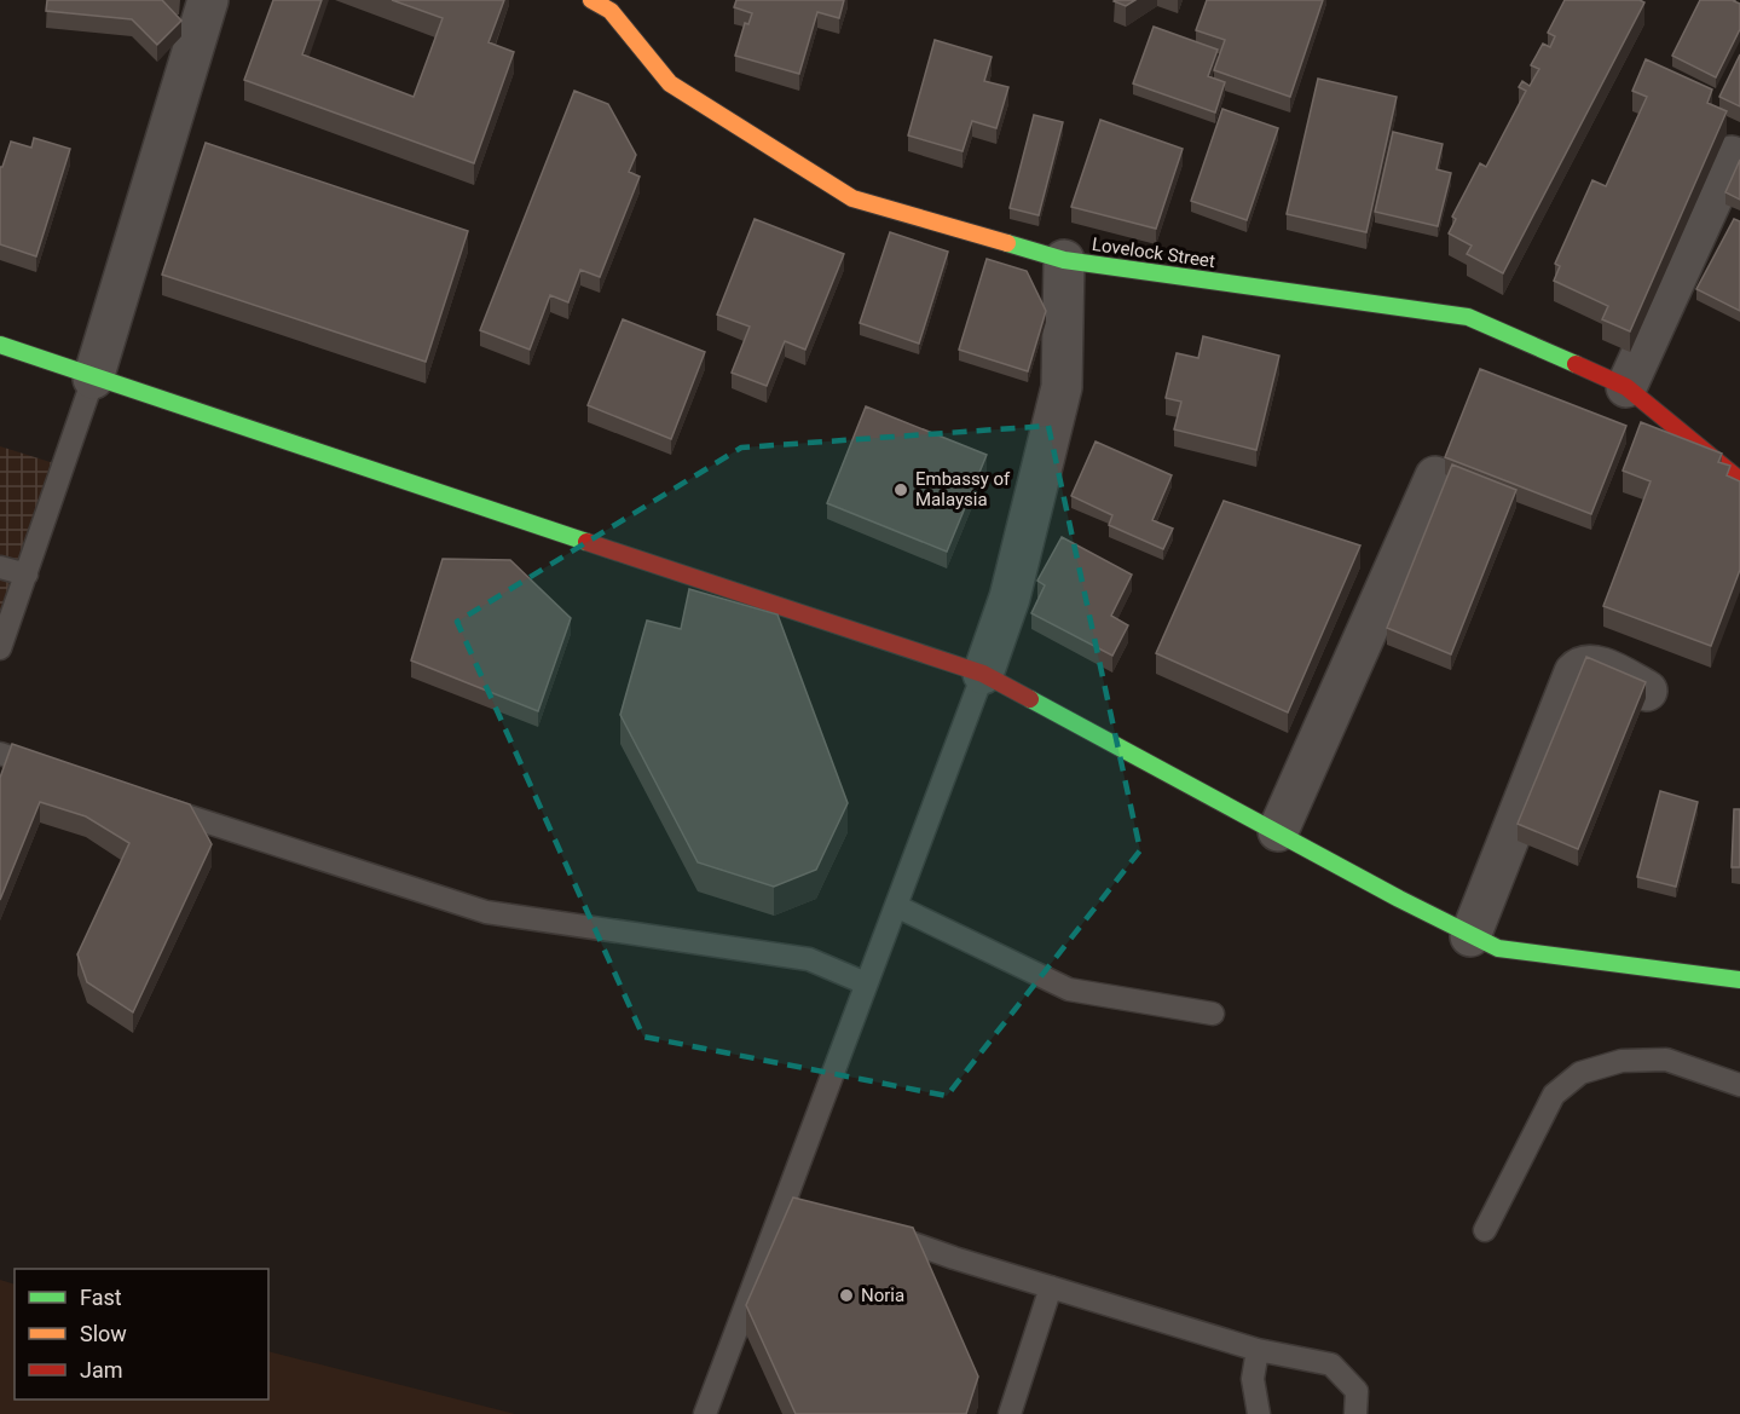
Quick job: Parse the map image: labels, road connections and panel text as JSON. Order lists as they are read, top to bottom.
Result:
{
  "streets": {
    "street": ["Lovelock Street"]
  },
  "places": ["Embassy of Malaysia", "Noria"],
  "legend": ["Fast", "Slow", "Jam"]
}
